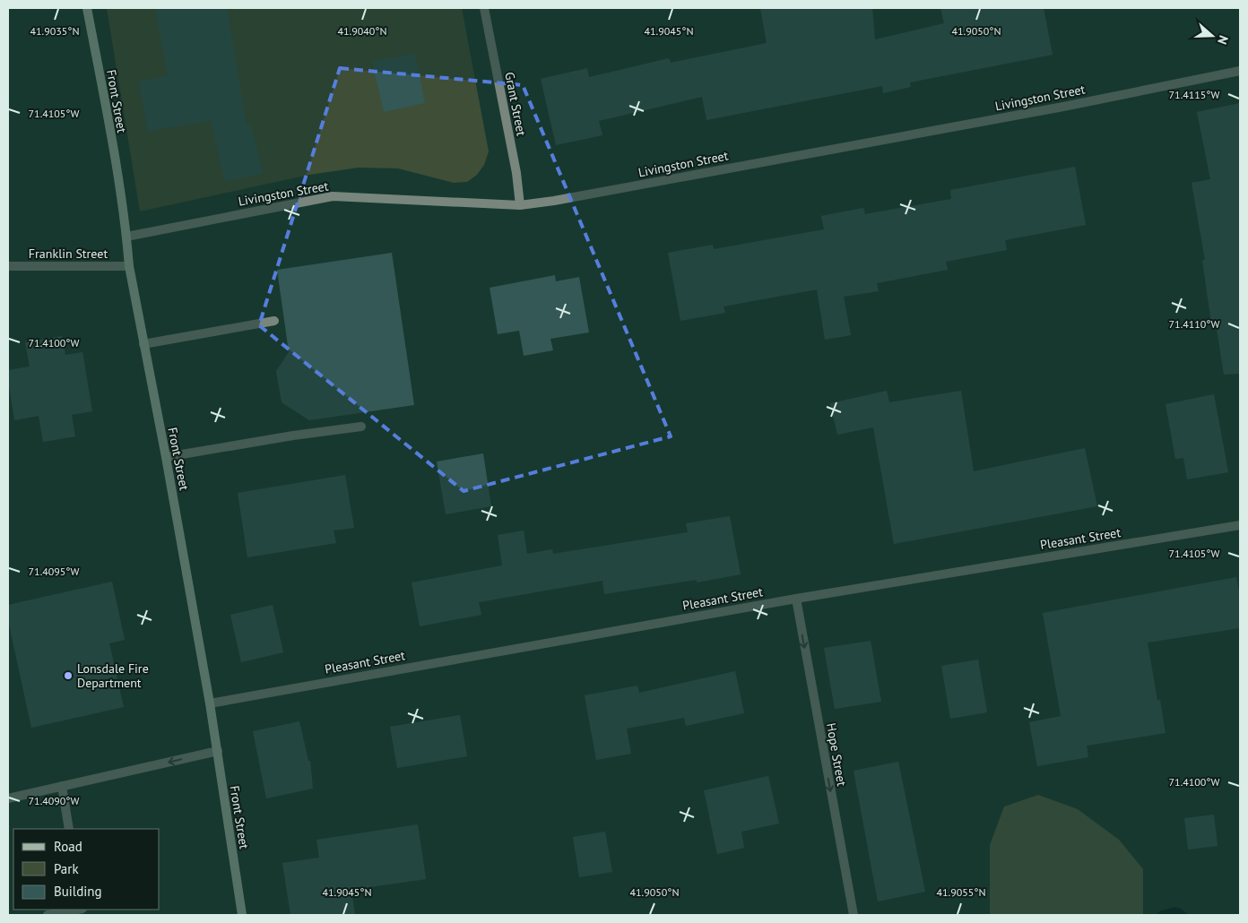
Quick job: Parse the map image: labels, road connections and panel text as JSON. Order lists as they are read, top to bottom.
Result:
{
  "streets": {
    "main road": ["Front Street"],
    "street": [
      "Livingston Street",
      "Grant Street",
      "Franklin Street",
      "Pleasant Street",
      "Hope Street"
    ]
  },
  "crossings": [
    ["Livingston Street", "Front Street"],
    ["Livingston Street", "Grant Street"],
    ["Front Street", "Franklin Street"],
    ["Front Street", "Pleasant Street"],
    ["Pleasant Street", "Hope Street"]
  ],
  "one_way": ["Hope Street"],
  "places": ["Lonsdale Fire Department"],
  "legend": ["Road", "Park", "Building"],
  "north": "right",
  "coordinates": [
    "41.9035°N",
    "41.9040°N",
    "41.9045°N",
    "41.9050°N",
    "71.4115°W",
    "71.4105°W",
    "71.4110°W",
    "71.4100°W",
    "71.4095°W",
    "71.4090°W",
    "41.9055°N"
  ]
}
